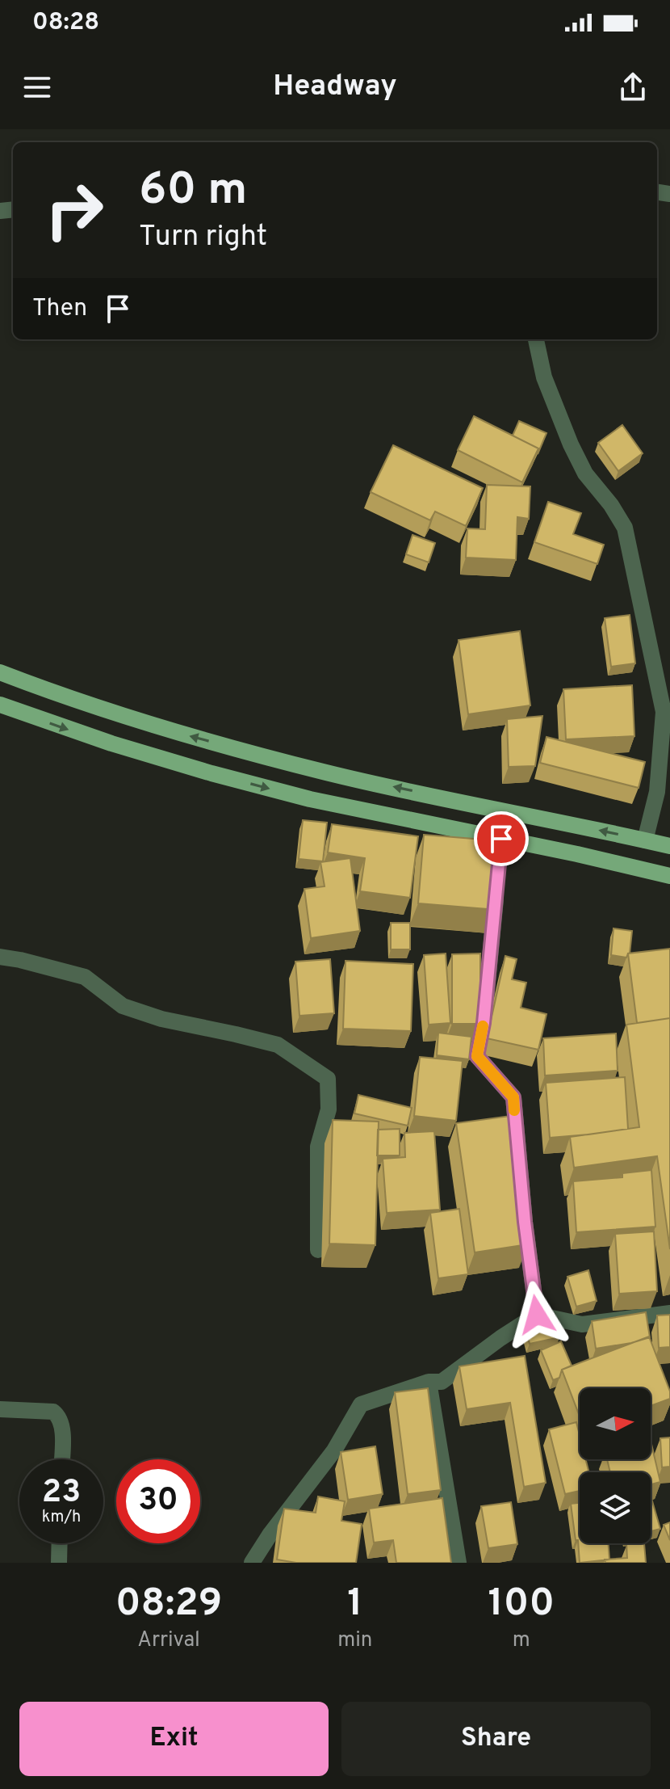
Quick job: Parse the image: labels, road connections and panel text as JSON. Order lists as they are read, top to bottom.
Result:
{
  "north": "right",
  "page": {
    "status": "08:28",
    "header": "Headway",
    "turn": ["60 m", "Turn right"],
    "then": "Then",
    "speed": "23 km/h",
    "limit": "30",
    "eta": [
      "08:29",
      "Arrival",
      "1",
      "min",
      "100",
      "m"
    ],
    "buttons": ["Exit", "Share"]
  }
}
